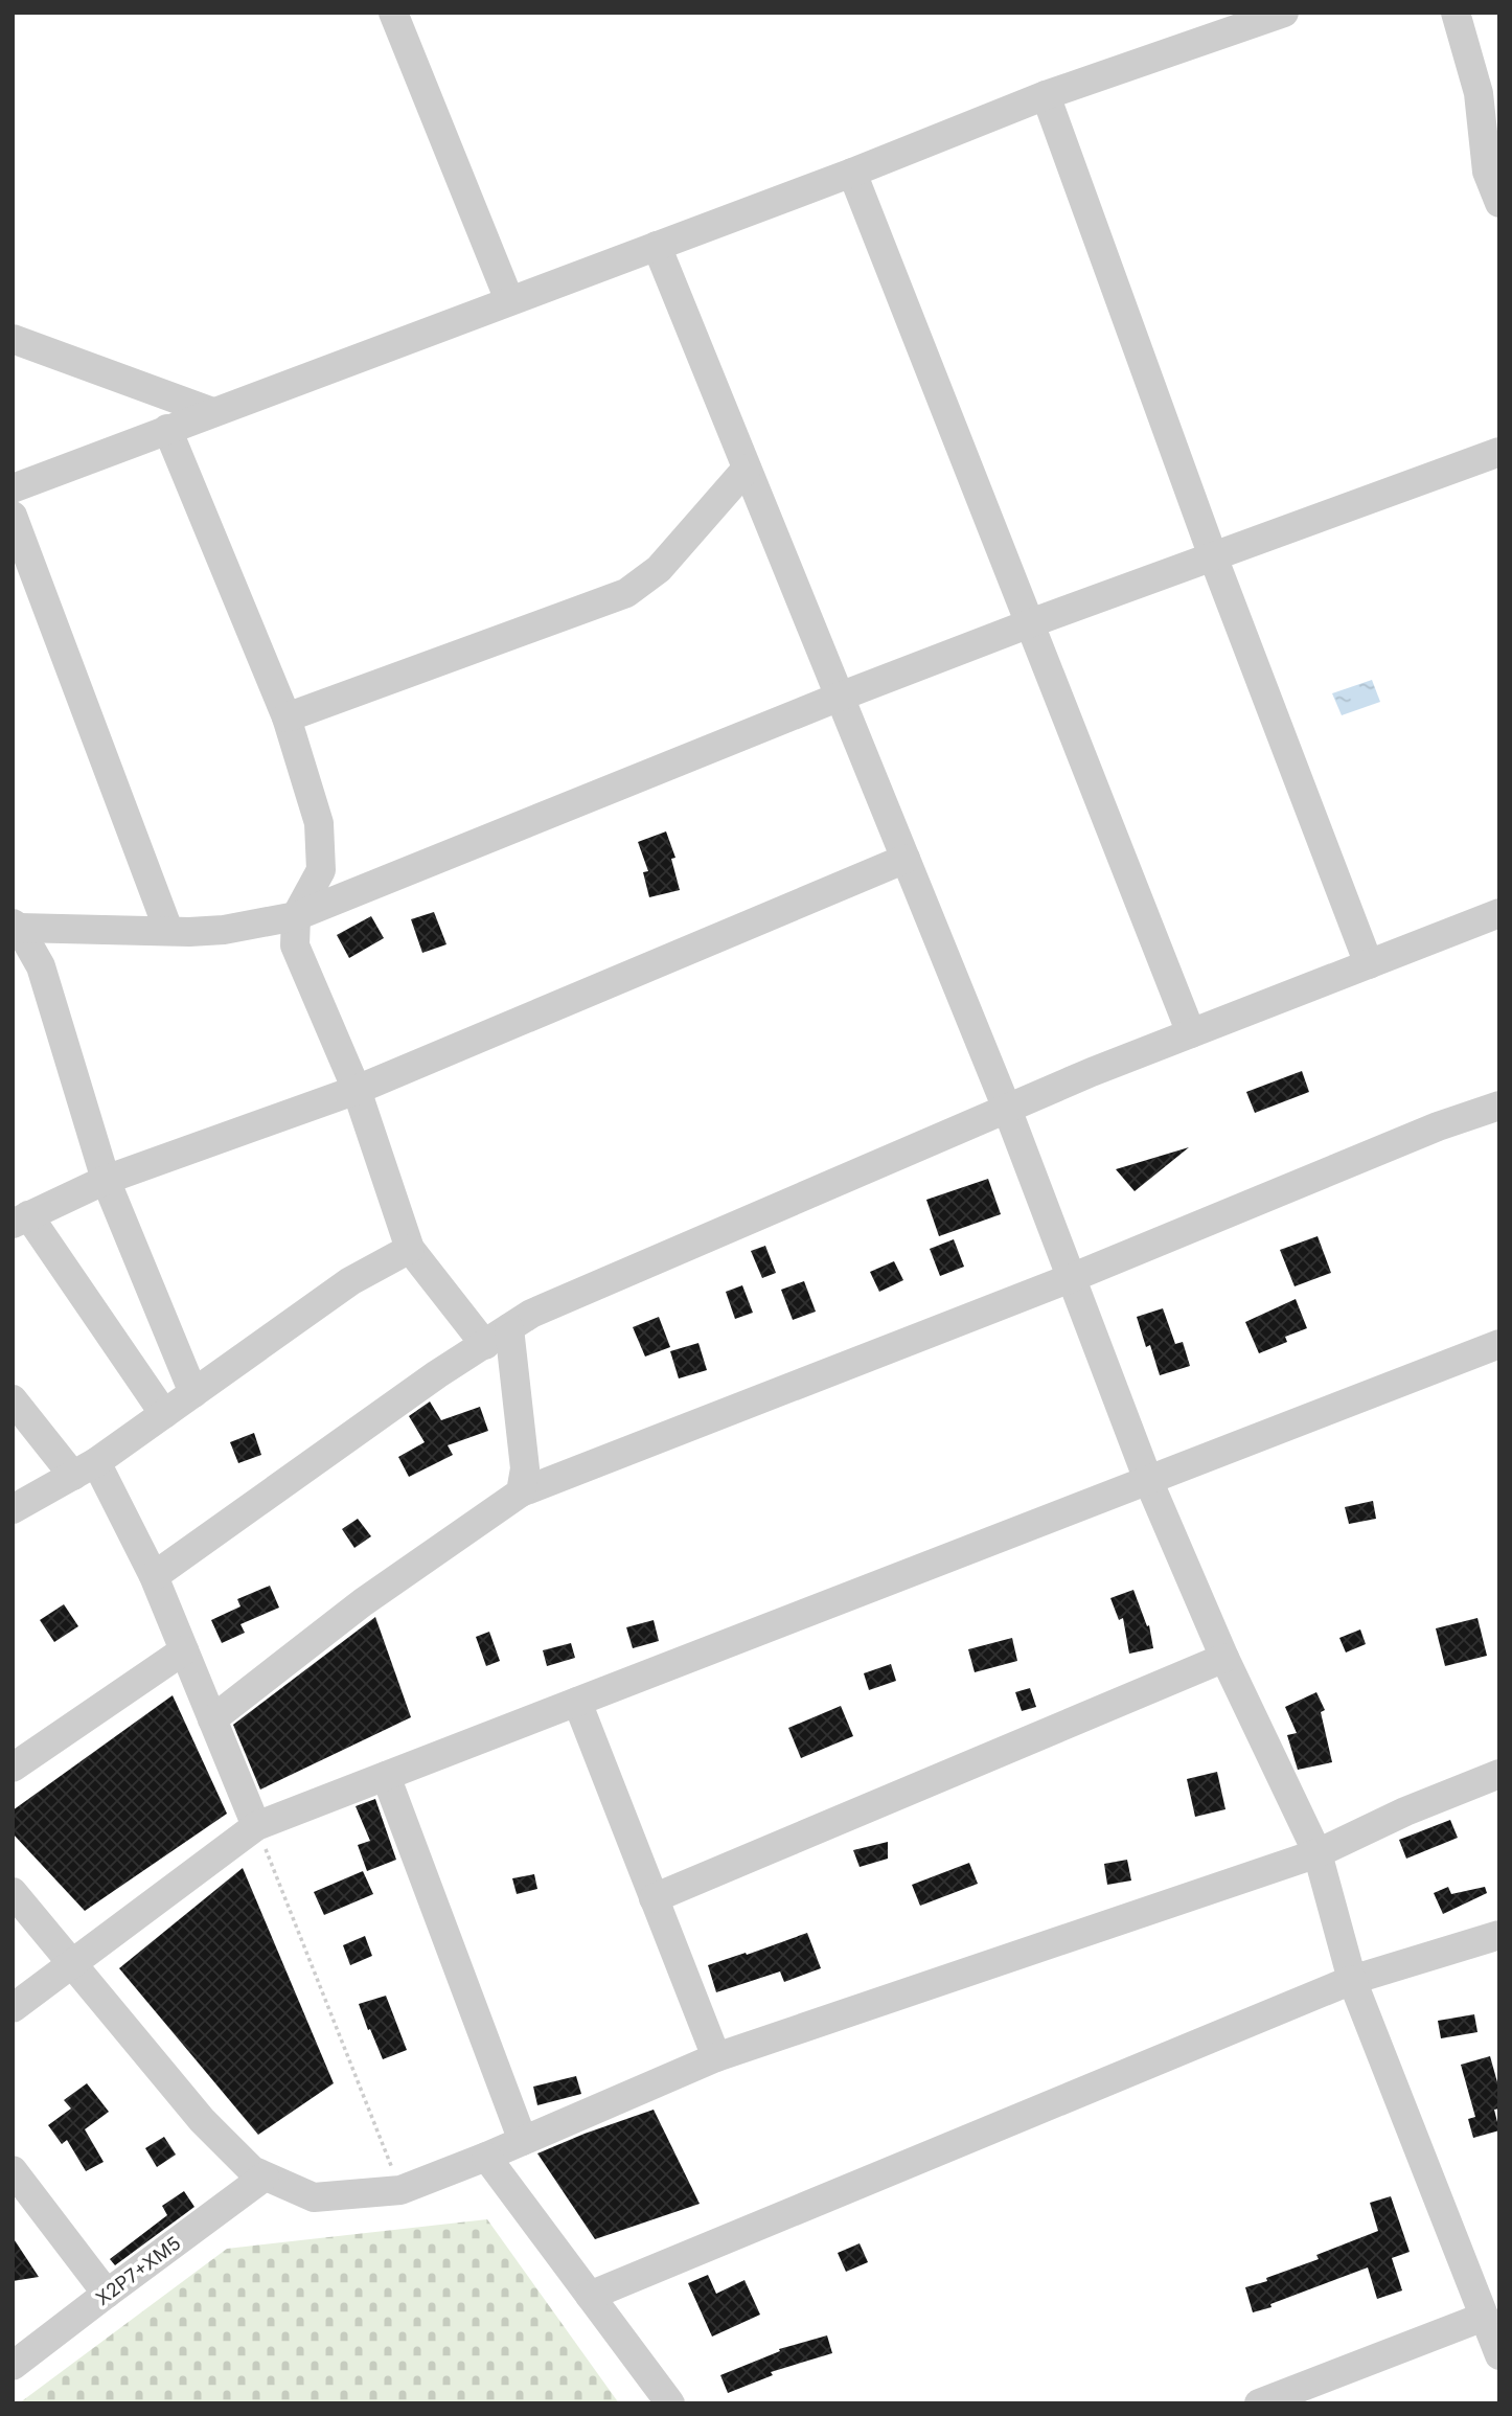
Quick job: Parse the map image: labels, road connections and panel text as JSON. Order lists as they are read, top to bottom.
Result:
{
  "streets": {
    "street": ["X2P7+XM5"]
  }
}
